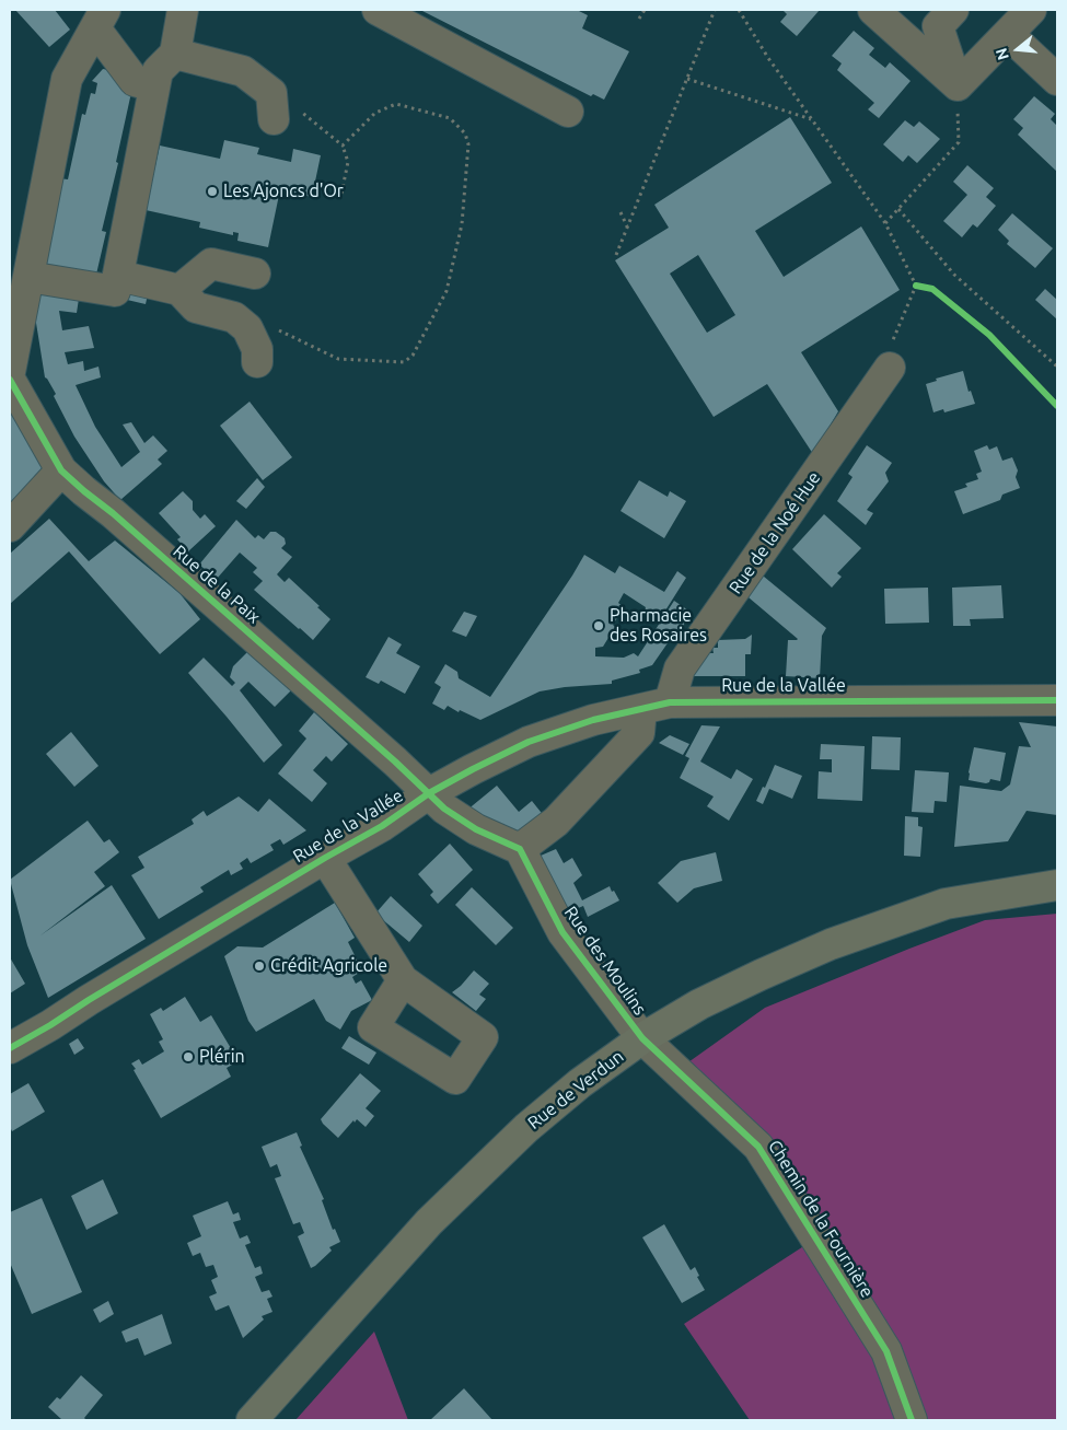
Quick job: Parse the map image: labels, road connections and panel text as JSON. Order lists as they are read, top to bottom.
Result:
{
  "streets": {
    "main road": ["Rue de Verdun"],
    "street": [
      "Rue de la Noé Hue",
      "Rue de la Paix",
      "Rue de la Vallée",
      "Rue des Moulins",
      "Chemin de la Fournière"
    ]
  },
  "crossings": [
    ["Rue de la Noé Hue", "Rue de la Vallée"],
    ["Rue de la Paix", "Rue de la Vallée"],
    ["Rue des Moulins", "Rue de Verdun"],
    ["Rue des Moulins", "Chemin de la Fournière"],
    ["Rue de Verdun", "Chemin de la Fournière"]
  ],
  "places": [
    "Les Ajoncs d'Or",
    "Pharmacie des Rosaires",
    "Crédit Agricole",
    "Plérin"
  ],
  "north": "left"
}
